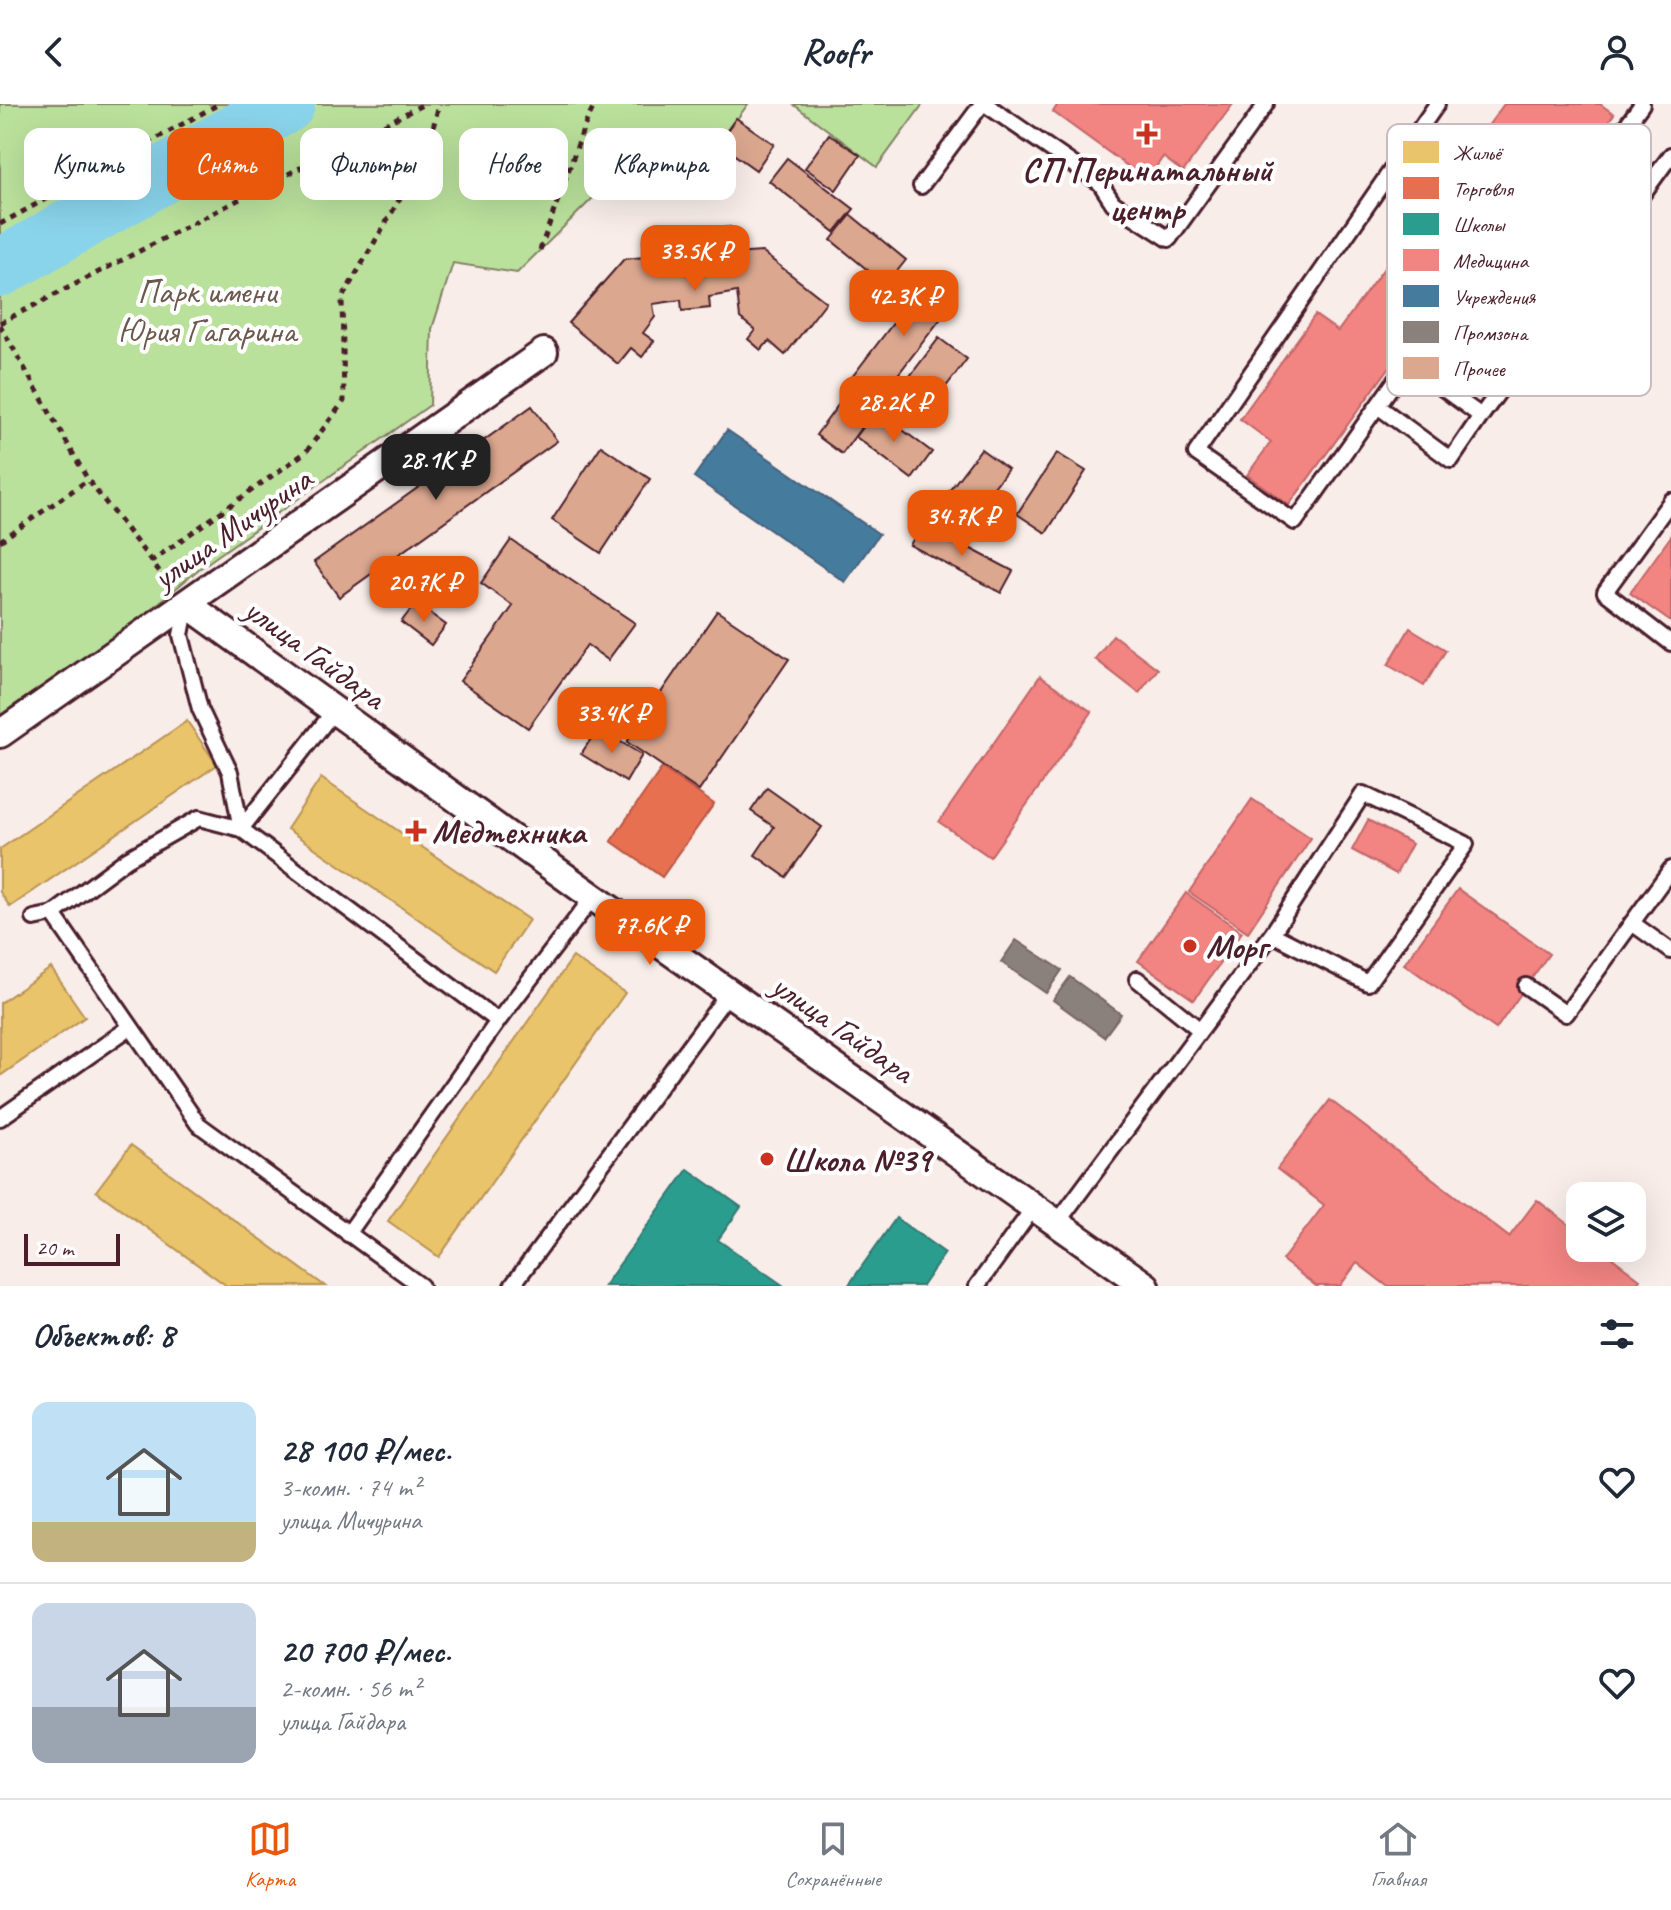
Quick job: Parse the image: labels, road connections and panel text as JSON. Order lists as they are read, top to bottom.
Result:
{
  "streets": {
    "street": ["улица Мичурина", "улица Гайдара"]
  },
  "crossings": [
    ["улица Мичурина", "улица Гайдара"]
  ],
  "parks": ["Парк имени Юрия Гагарина"],
  "places": {
    "health": ["СП Перинатальный центр", "Медтехника"],
    "other": ["Морг", "Школа №39"]
  },
  "legend": [
    "Жильё",
    "Торговля",
    "Школы",
    "Медицина",
    "Учреждения",
    "Промзона",
    "Прочее"
  ],
  "scale_bar": "20 m",
  "page": {
    "header": "Roofr",
    "chip": [
      "Купить",
      "Снять",
      "Фильтры",
      "Новое",
      "Квартира"
    ],
    "price": [
      "33.5K ₽",
      "42.3K ₽",
      "28.2K ₽",
      "28.1K ₽",
      "34.7K ₽",
      "20.7K ₽",
      "33.4K ₽",
      "77.6K ₽"
    ],
    "scale": "20 m",
    "heading": "Объектов: 8",
    "list": [
      {
        "name": "28 100 ₽/мес.",
        "note": "3-комн. · 74 m² · улица Мичурина"
      },
      {
        "name": "20 700 ₽/мес.",
        "note": "2-комн. · 56 m² · улица Гайдара"
      }
    ],
    "tabs": ["Карта", "Сохранённые", "Главная"]
  }
}
